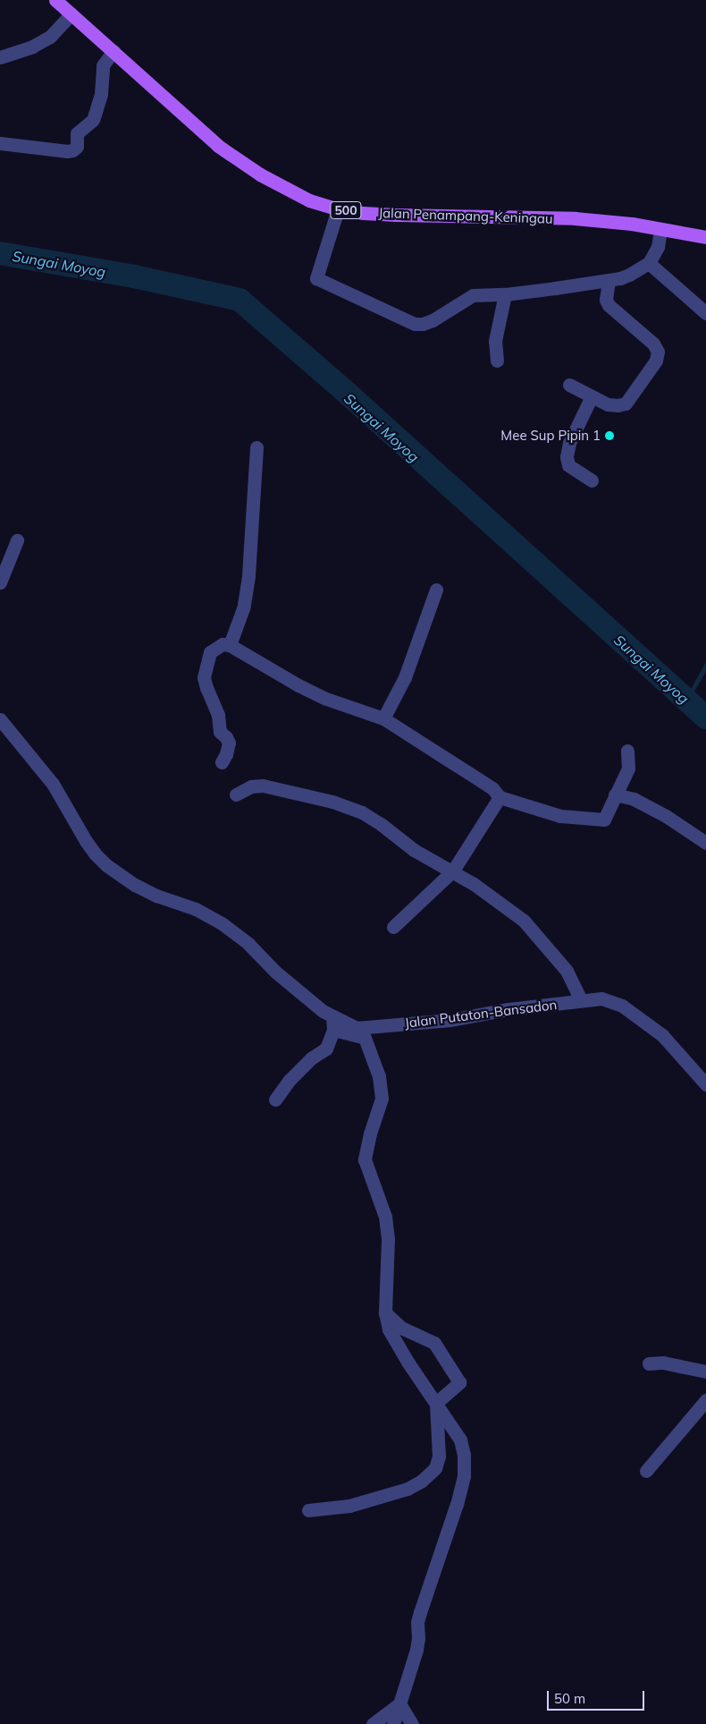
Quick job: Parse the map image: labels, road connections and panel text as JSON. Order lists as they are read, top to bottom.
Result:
{
  "streets": {
    "main road": ["500", "Jalan Penampang-Keningau"],
    "street": ["Jalan Putaton-Bansadon"]
  },
  "water": ["Sungai Moyog"],
  "places": ["Mee Sup Pipin 1"],
  "scale_bar": "50 m"
}
